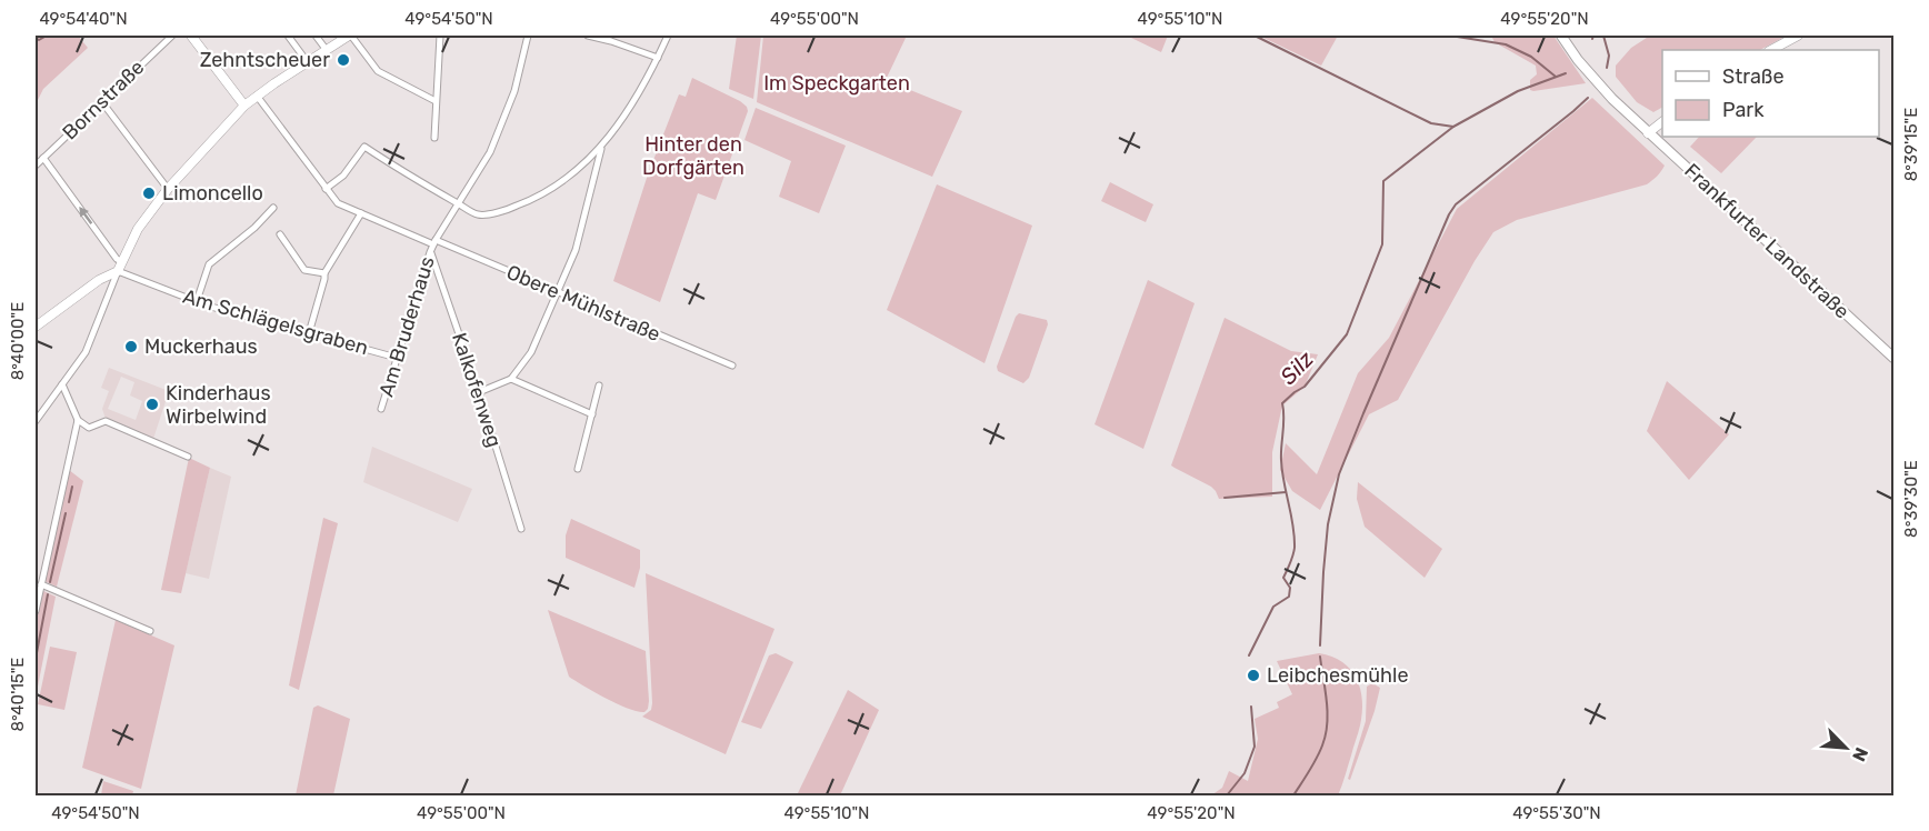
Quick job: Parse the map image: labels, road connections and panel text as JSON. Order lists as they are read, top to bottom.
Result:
{
  "streets": {
    "main road": ["Frankfurter Landstraße"],
    "street": [
      "Bornstraße",
      "Obere Mühlstraße",
      "Am Schlägelsgraben",
      "Am Bruderhaus",
      "Kalkofenweg"
    ]
  },
  "crossings": [
    ["Obere Mühlstraße", "Am Bruderhaus"],
    ["Am Schlägelsgraben", "Am Bruderhaus"],
    ["Am Bruderhaus", "Kalkofenweg"]
  ],
  "water": ["Silz"],
  "parks": ["Im Speckgarten", "Hinter den Dorfgärten"],
  "places": [
    "Zehntscheuer",
    "Limoncello",
    "Muckerhaus",
    "Kinderhaus Wirbelwind",
    "Leibchesmühle"
  ],
  "legend": ["Straße", "Park"],
  "north": "bottom right",
  "coordinates": [
    "49°54'40\"N",
    "49°54'50\"N",
    "49°55'00\"N",
    "49°55'10\"N",
    "49°55'20\"N",
    "8°39'15\"E",
    "8°40'00\"E",
    "8°39'30\"E",
    "8°40'15\"E",
    "49°55'30\"N"
  ]
}
